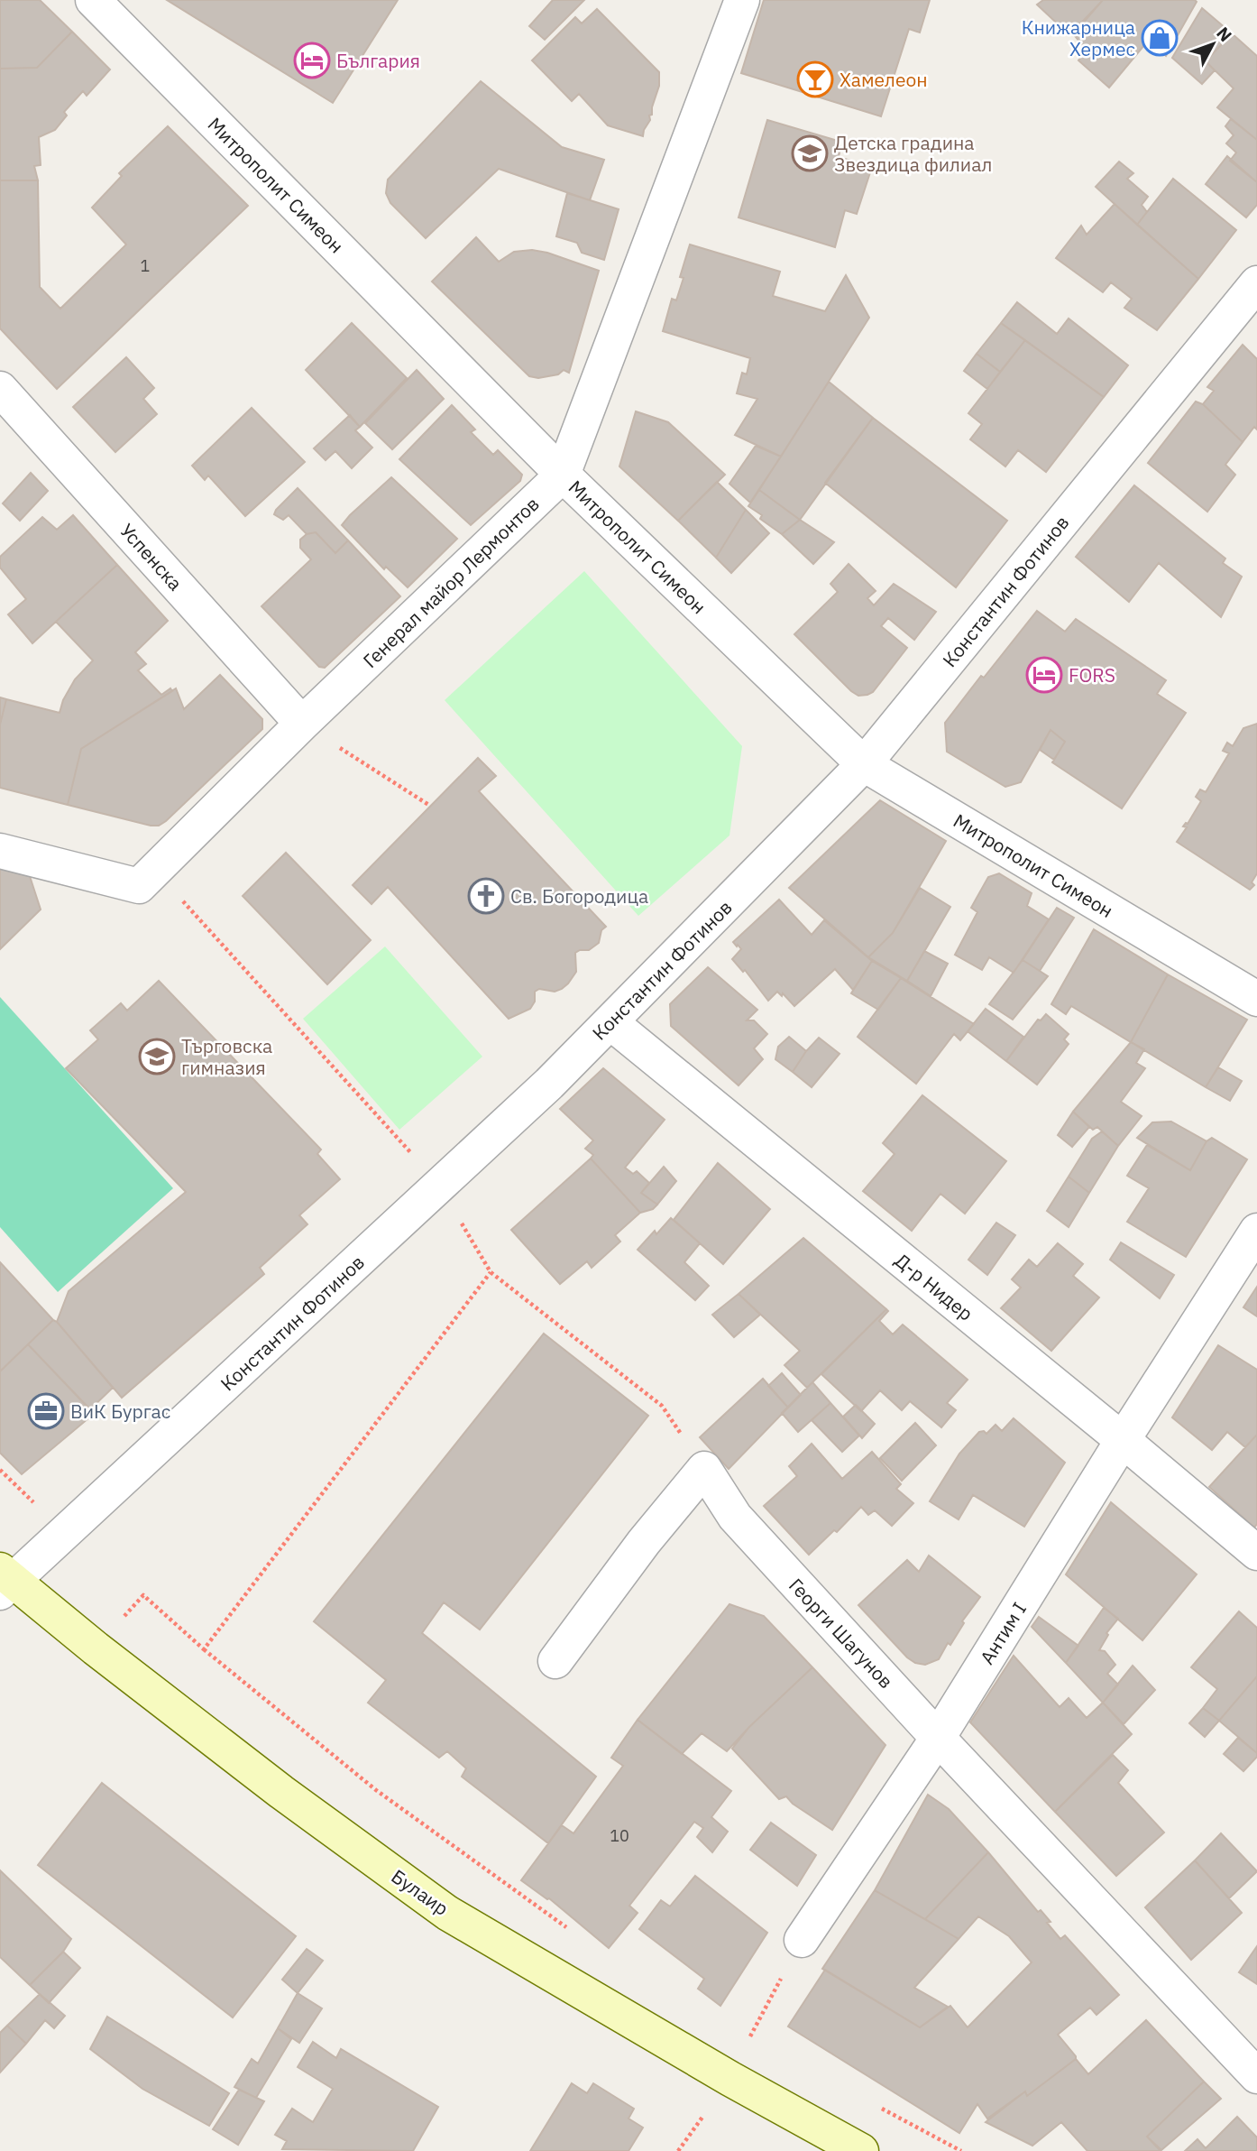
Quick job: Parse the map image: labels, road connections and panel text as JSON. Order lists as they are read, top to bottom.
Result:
{
  "streets": {
    "main road": ["Булаир"],
    "street": [
      "Митрополит Симеон",
      "Успенска",
      "Генерал майор Лермонтов",
      "Константин Фотинов",
      "Д-р Нидер",
      "Георги Шагунов",
      "Антим I"
    ]
  },
  "crossings": [
    ["Митрополит Симеон", "Генерал майор Лермонтов"],
    ["Митрополит Симеон", "Константин Фотинов"],
    ["Успенска", "Генерал майор Лермонтов"],
    ["Константин Фотинов", "Д-р Нидер"],
    ["Константин Фотинов", "Булаир"],
    ["Д-р Нидер", "Антим I"],
    ["Георги Шагунов", "Антим I"]
  ],
  "places": {
    "shop": ["Книжарница Хермес"],
    "hotel": ["България", "FORS"],
    "bar": ["Хамелеон"],
    "school or university": ["Детска градина Звездица филиал", "Търговска гимназия"],
    "church": ["Св. Богородица"],
    "office": ["ВиК Бургас"]
  },
  "house_numbers": ["1", "10"],
  "north": "top right"
}
